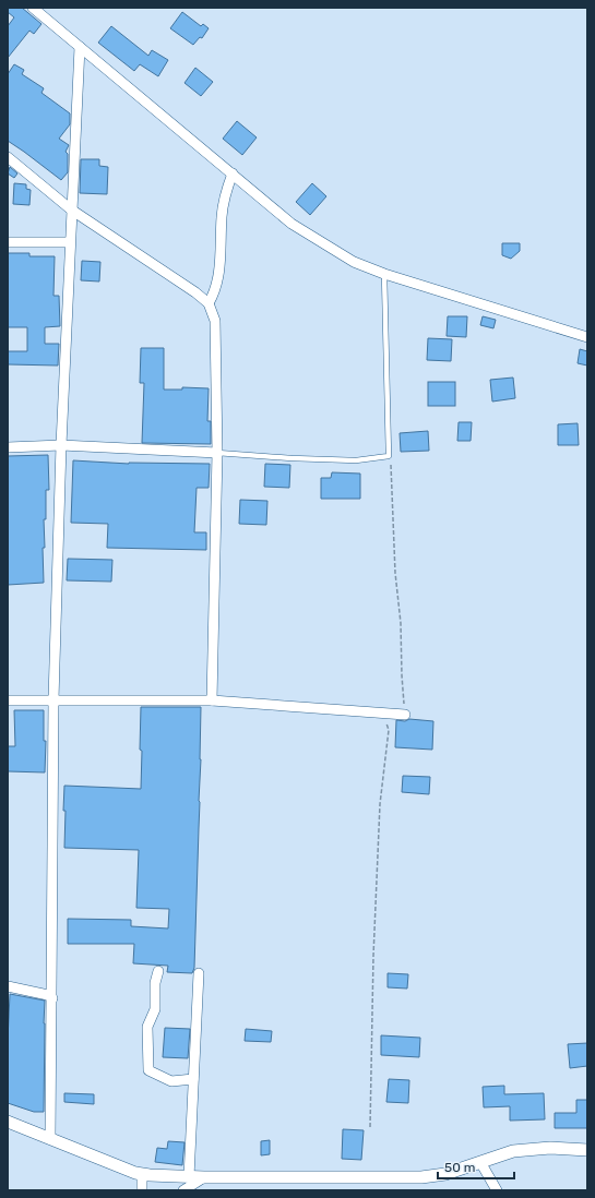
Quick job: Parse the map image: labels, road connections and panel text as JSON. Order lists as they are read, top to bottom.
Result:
{
  "scale_bar": "50 m"
}
